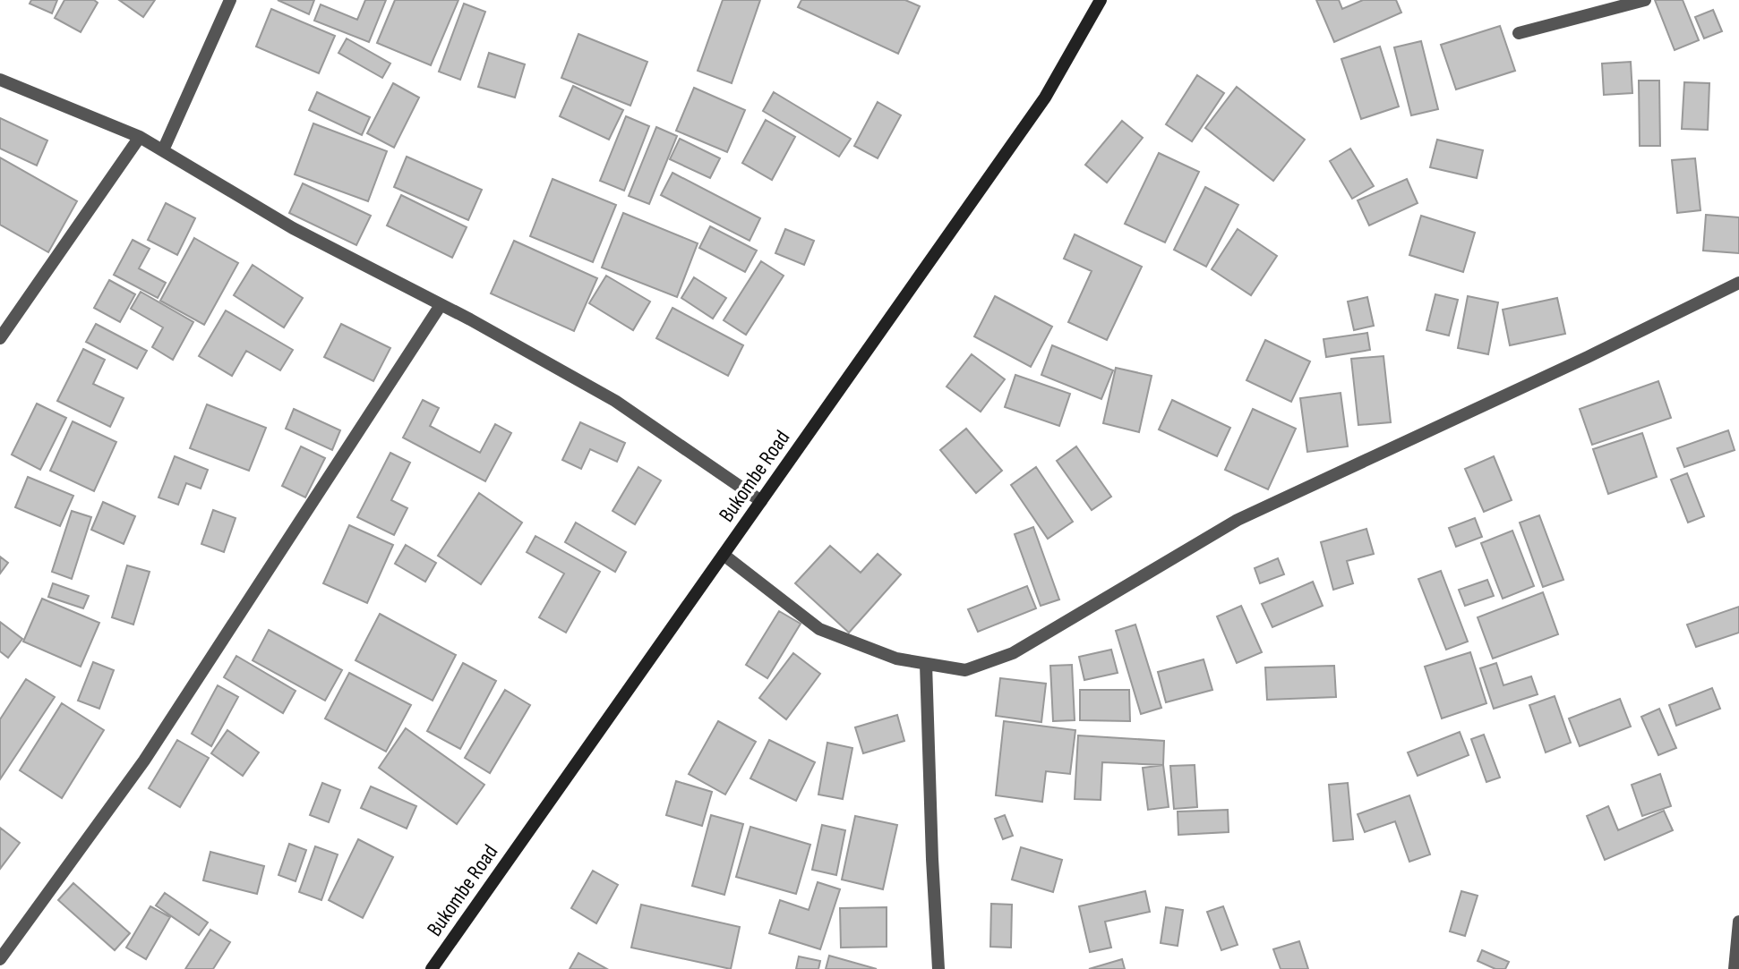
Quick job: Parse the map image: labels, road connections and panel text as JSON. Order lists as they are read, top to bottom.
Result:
{
  "streets": {
    "main road": ["Bukombe Road"]
  }
}
